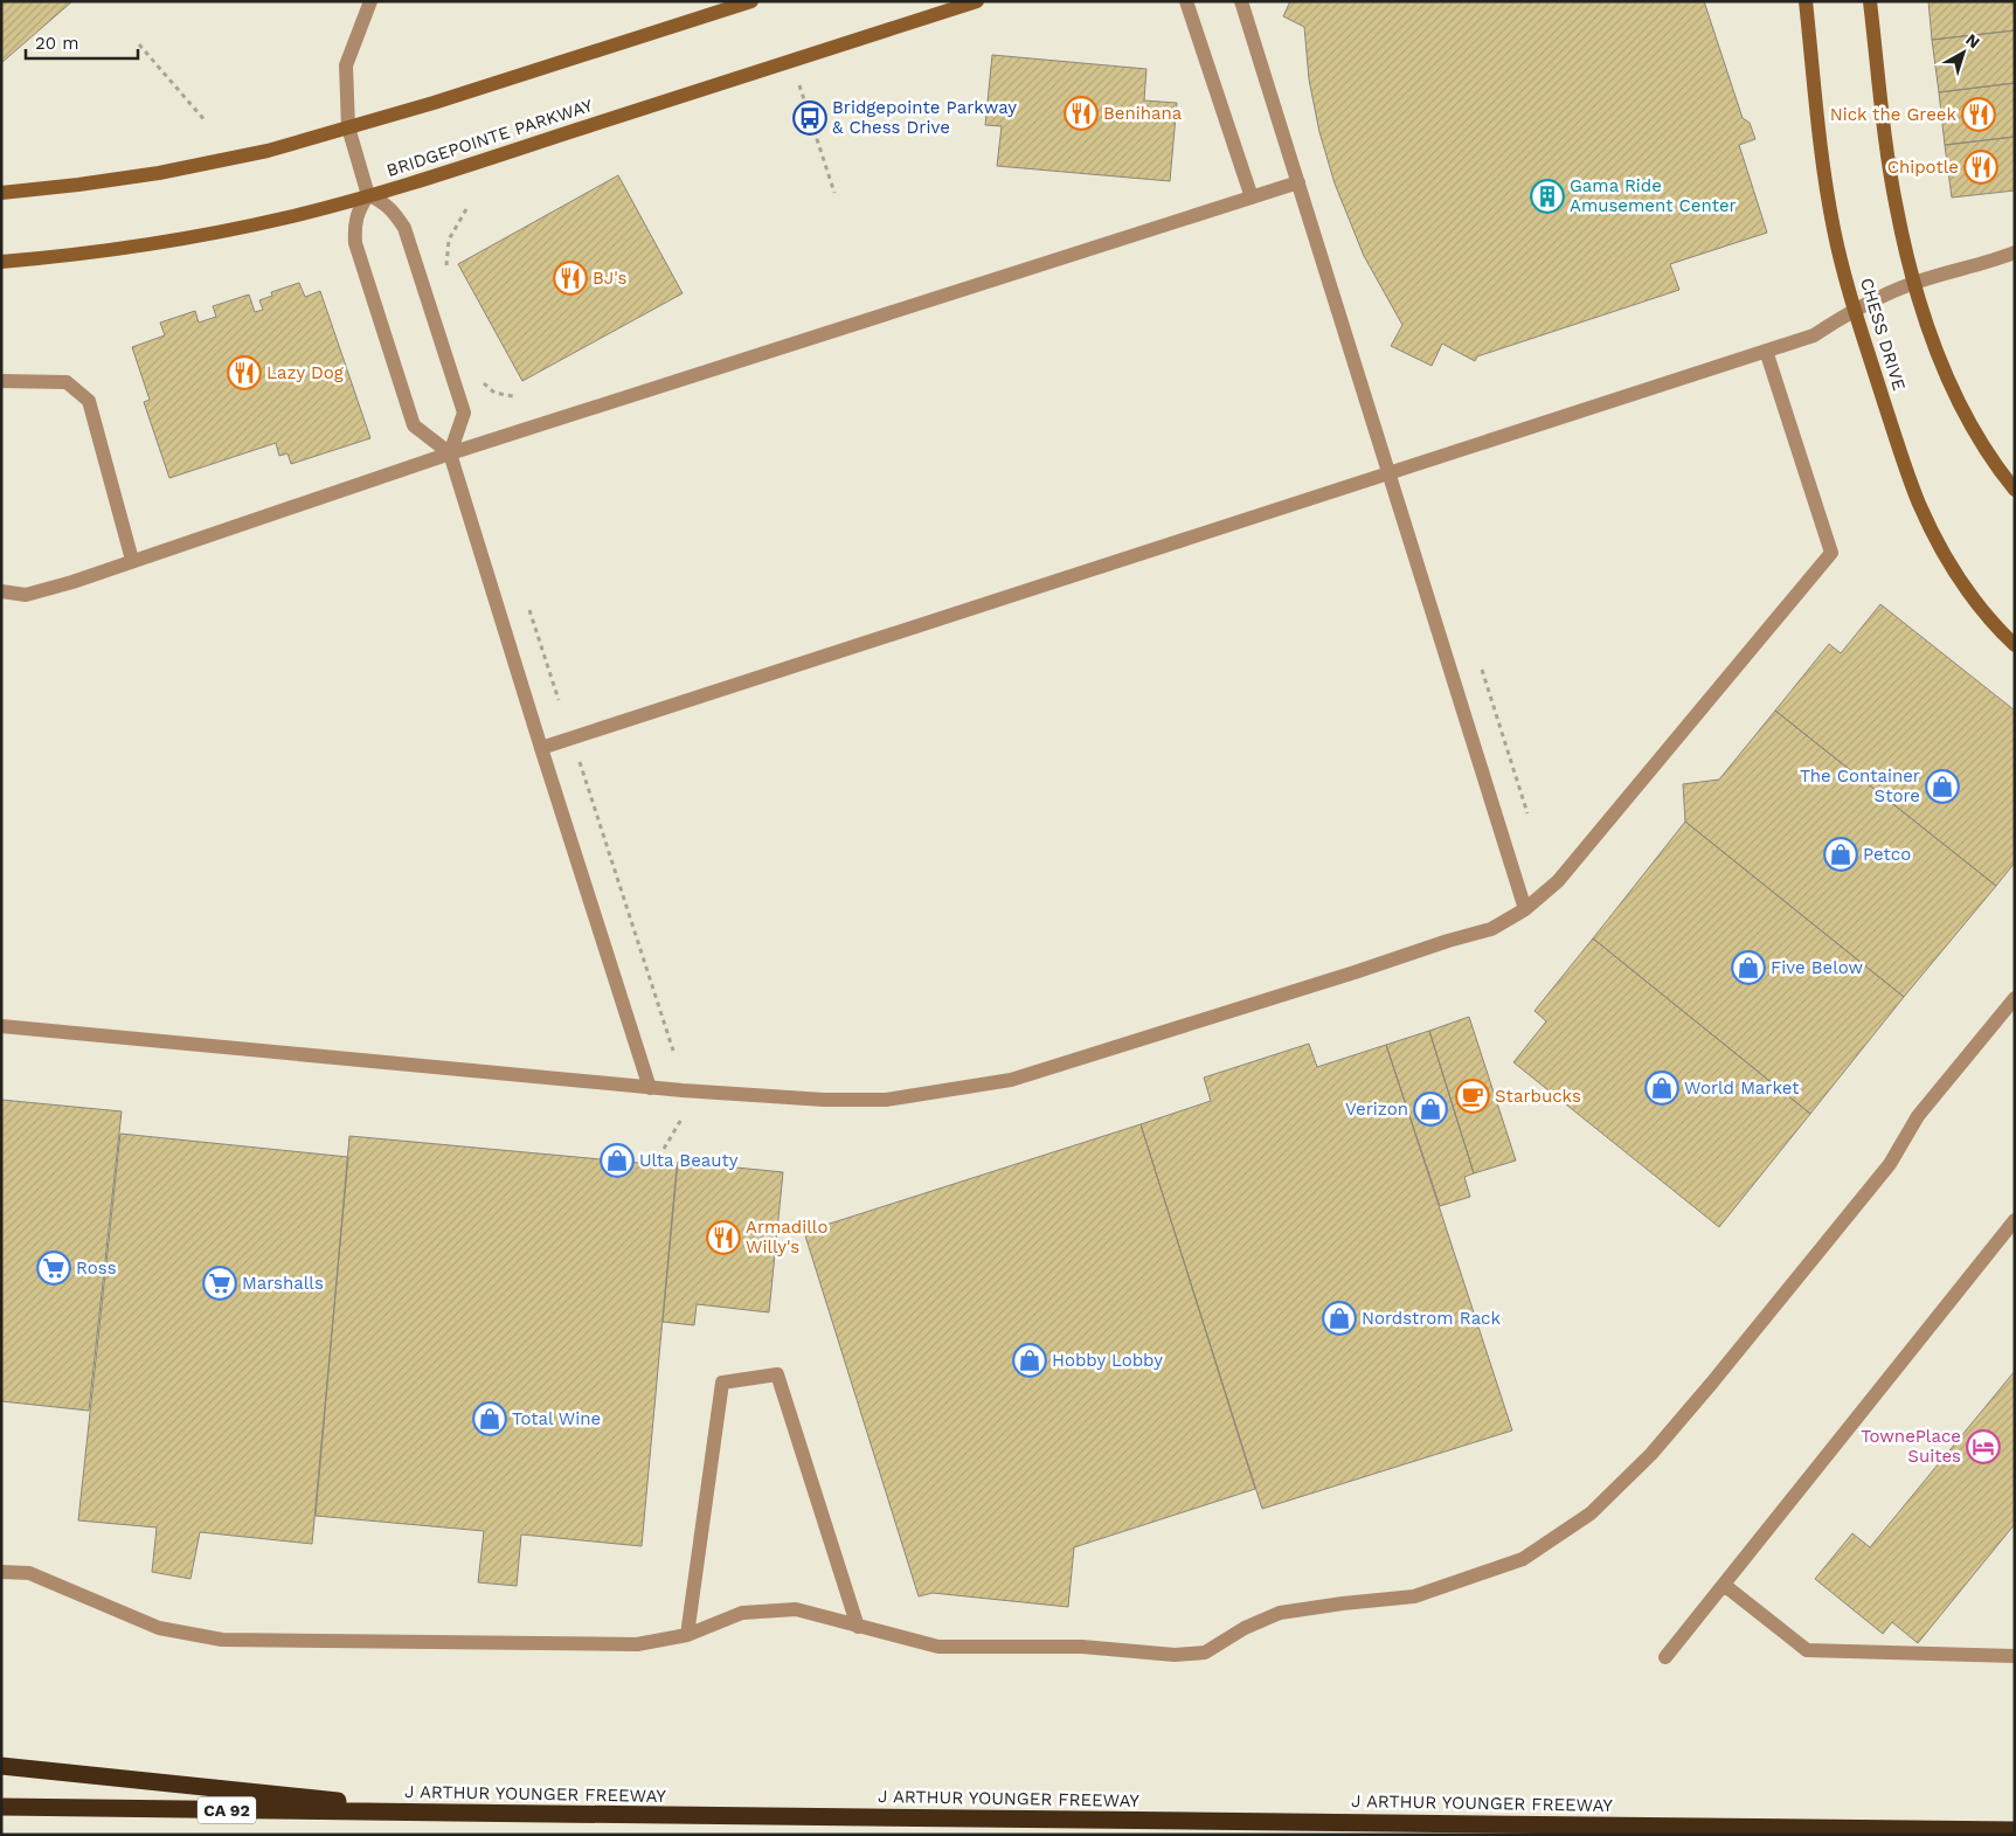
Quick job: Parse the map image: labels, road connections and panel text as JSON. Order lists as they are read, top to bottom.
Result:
{
  "streets": {
    "highway": ["J ARTHUR YOUNGER FREEWAY", "CA 92"],
    "main road": ["BRIDGEPOINTE PARKWAY", "CHESS DRIVE"]
  },
  "places": {
    "restaurant": [
      "Benihana",
      "Nick the Greek",
      "Chipotle",
      "BJ's",
      "Lazy Dog",
      "Armadillo Willy's"
    ],
    "bus stop": ["Bridgepointe Parkway & Chess Drive"],
    "building": ["Gama Ride Amusement Center"],
    "shop": [
      "The Container Store",
      "Petco",
      "Five Below",
      "World Market",
      "Verizon",
      "Ulta Beauty",
      "Nordstrom Rack",
      "Hobby Lobby",
      "Total Wine"
    ],
    "cafe": ["Starbucks"],
    "supermarket": ["Ross", "Marshalls"],
    "hotel": ["TownePlace Suites"]
  },
  "scale_bar": "20 m",
  "north": "top right"
}
